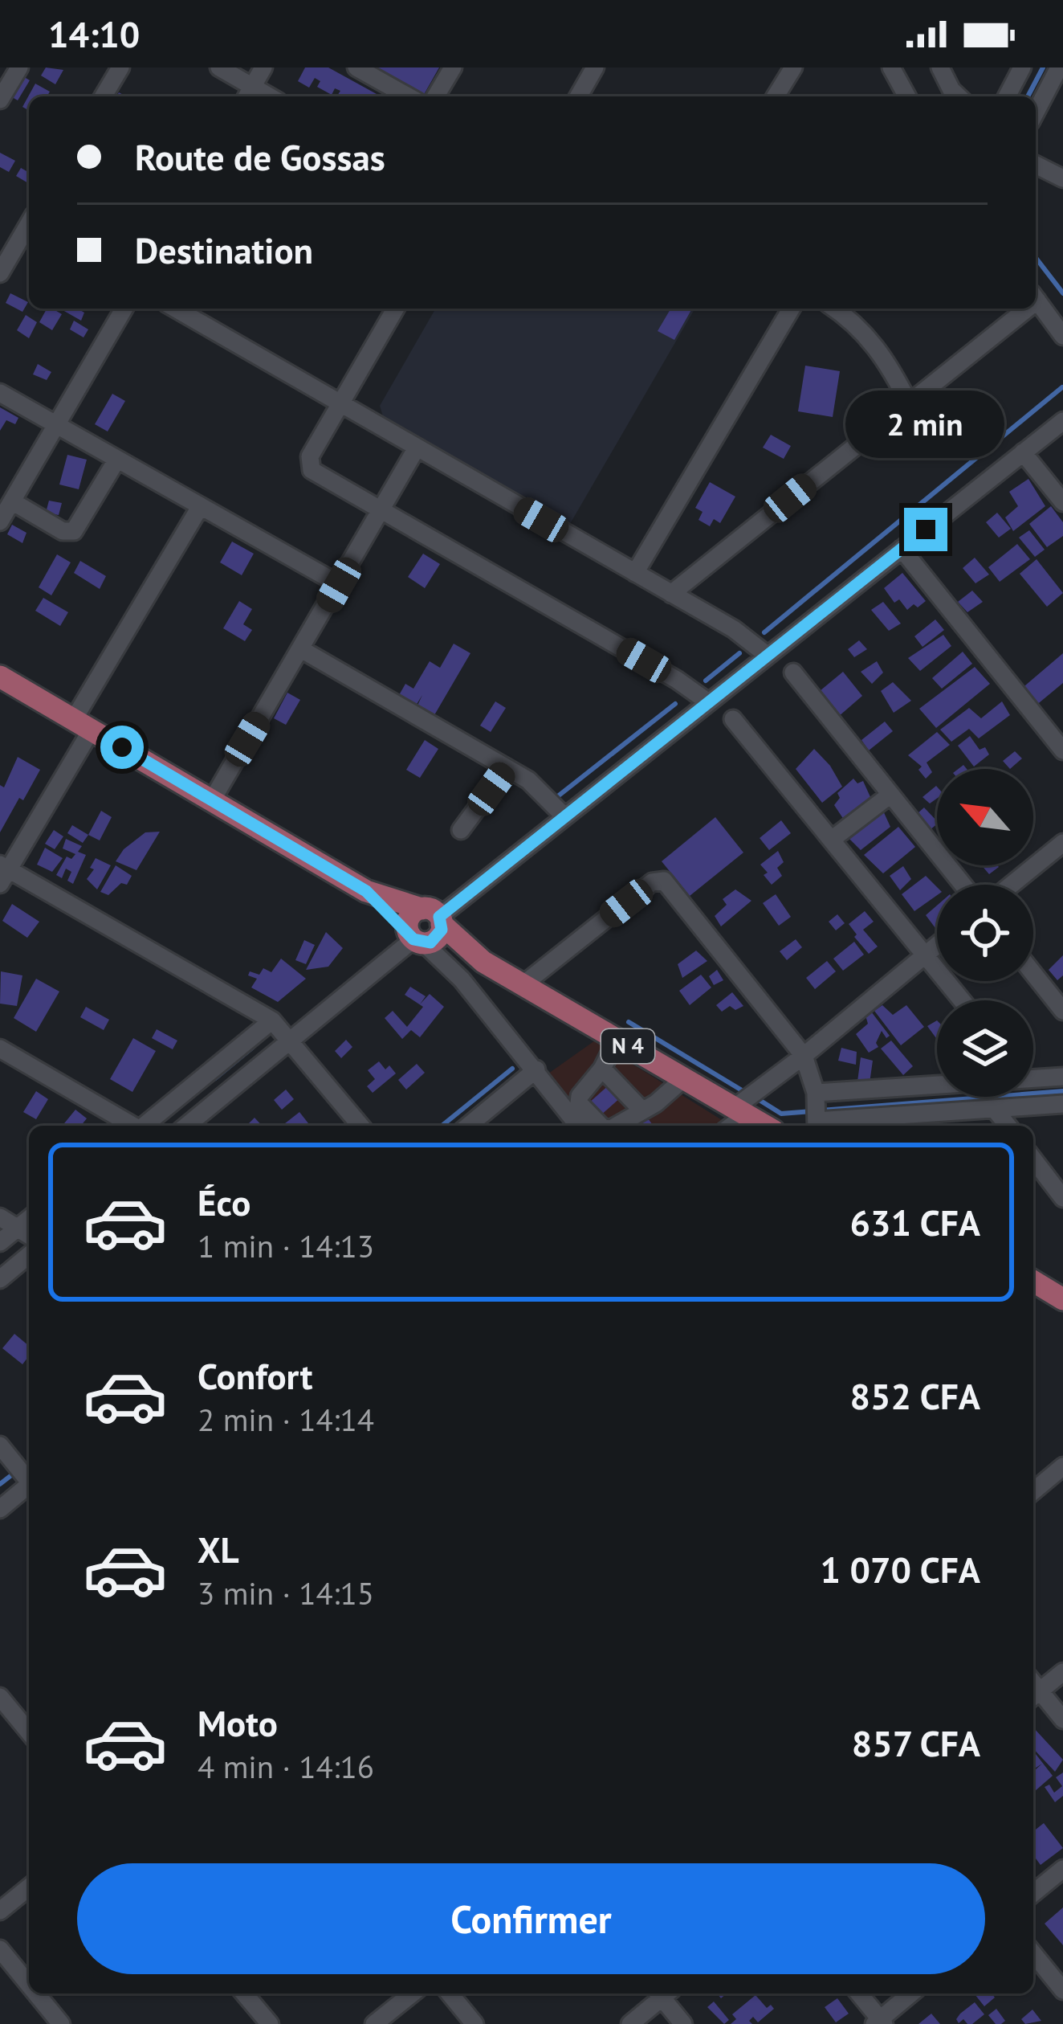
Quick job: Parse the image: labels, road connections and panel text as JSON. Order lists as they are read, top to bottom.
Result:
{
  "streets": {
    "main road": ["N 4"]
  },
  "north": "top left",
  "page": {
    "status": "14:10",
    "banner": ["Route de Gossas", "Destination"],
    "bubble": "2 min",
    "list": [
      {
        "name": "Éco",
        "note": "1 min · 14:13",
        "value": "631 CFA"
      },
      {
        "name": "Confort",
        "note": "2 min · 14:14",
        "value": "852 CFA"
      },
      {
        "name": "XL",
        "note": "3 min · 14:15",
        "value": "1 070 CFA"
      },
      {
        "name": "Moto",
        "note": "4 min · 14:16",
        "value": "857 CFA"
      }
    ],
    "buttons": "Confirmer"
  }
}
